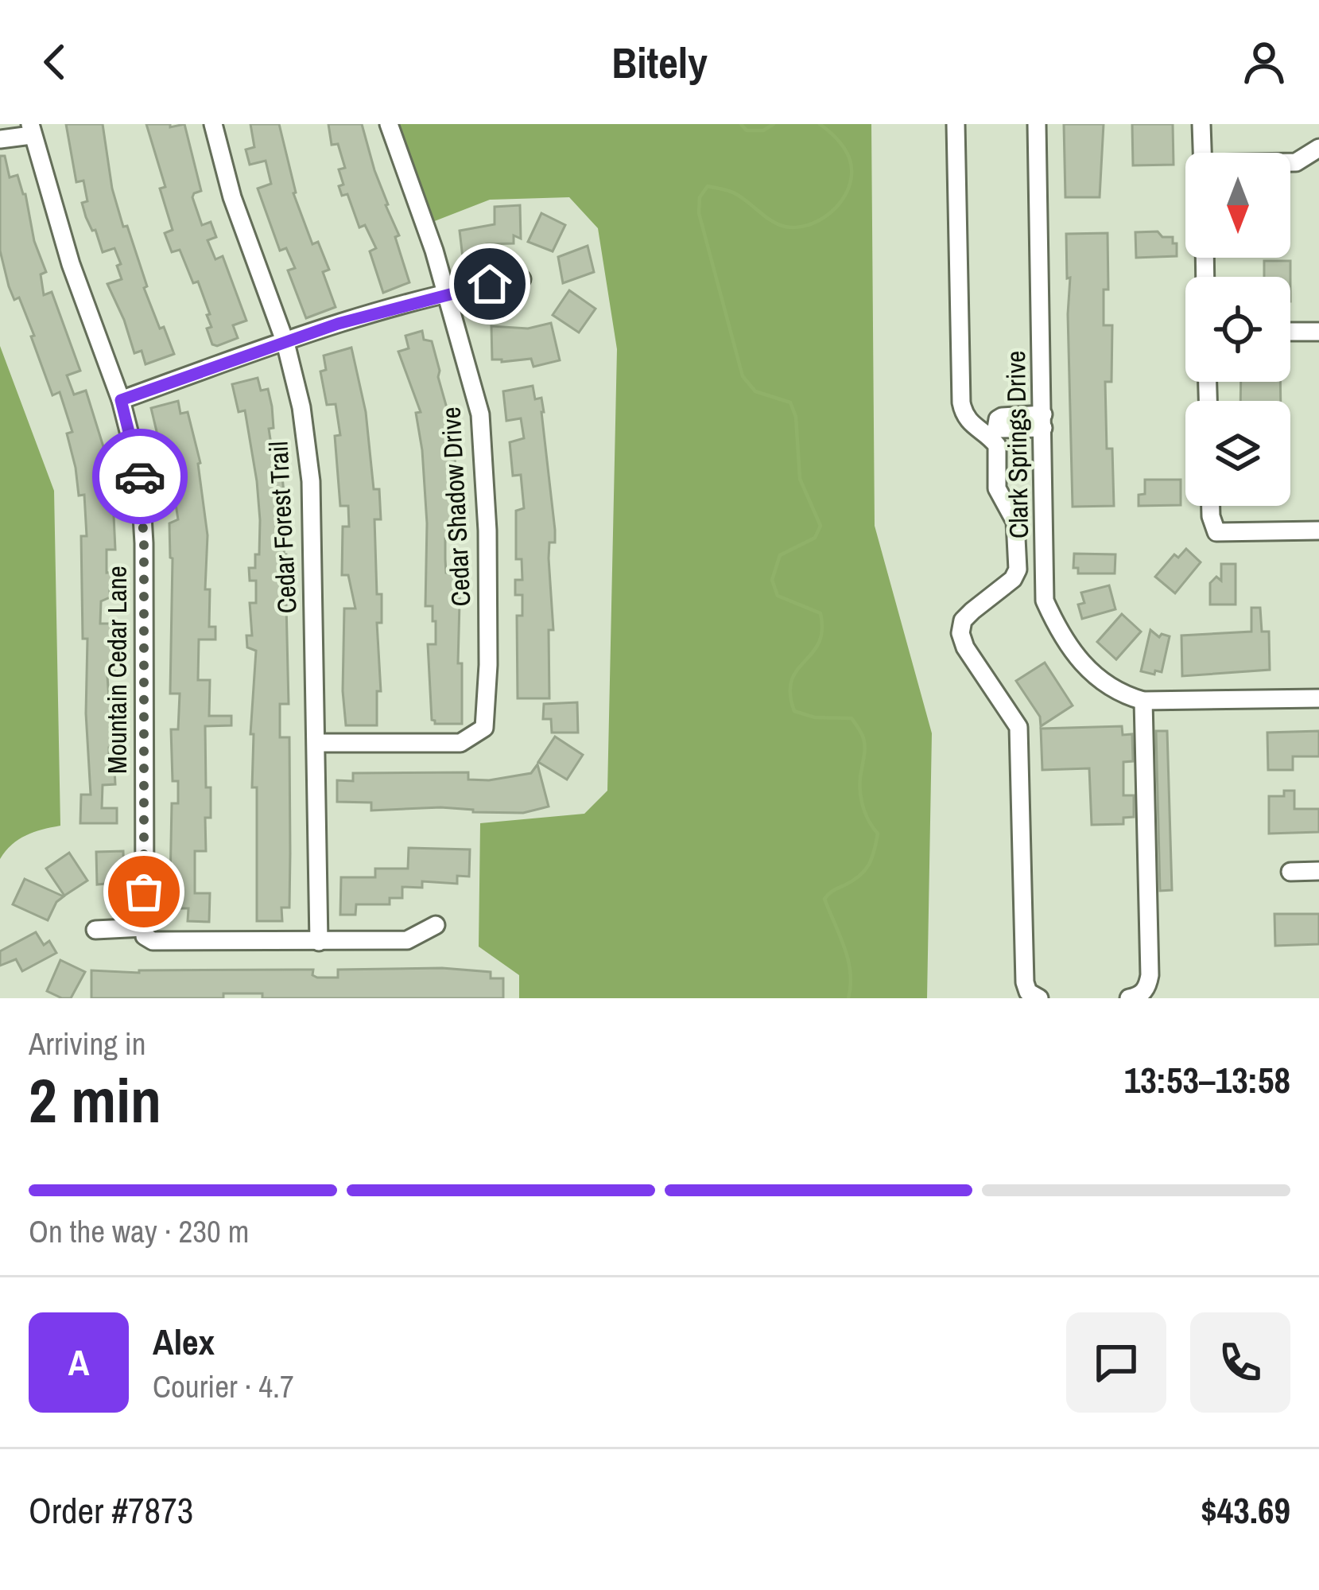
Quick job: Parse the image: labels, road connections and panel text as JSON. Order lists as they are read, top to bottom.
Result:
{
  "streets": {
    "street": [
      "Clark Springs Drive",
      "Cedar Shadow Drive",
      "Cedar Forest Trail",
      "Mountain Cedar Lane"
    ]
  },
  "crossings": [
    ["Cedar Shadow Drive", "Cedar Forest Trail"]
  ],
  "north": "bottom",
  "page": {
    "header": "Bitely",
    "heading": ["2 min", "Arriving in", "13:53–13:58"],
    "panel": [
      "Alex",
      "Courier · 4.7",
      "Order #7873",
      "$43.69"
    ],
    "bar": "On the way · 230 m",
    "round": "A"
  }
}
